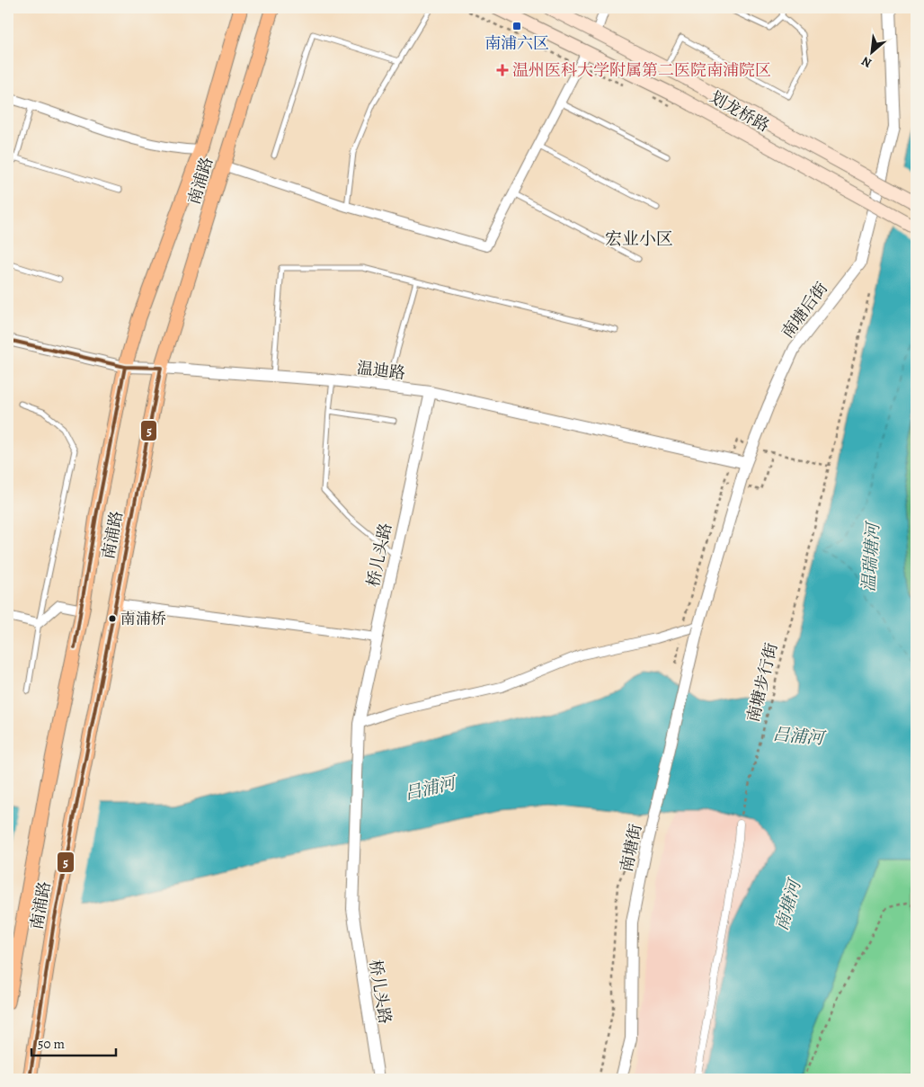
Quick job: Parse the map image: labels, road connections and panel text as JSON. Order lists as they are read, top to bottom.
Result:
{
  "streets": {
    "main road": ["划龙桥路", "南浦路"],
    "street": [
      "南塘后街",
      "温迪路",
      "桥儿头路",
      "南塘街"
    ],
    "path": ["南塘步行街"]
  },
  "crossings": [
    ["南浦路", "温迪路"],
    ["南塘后街", "温迪路"],
    ["南塘后街", "南塘街"],
    ["温迪路", "桥儿头路"]
  ],
  "districts": ["宏业小区"],
  "water": ["温瑞塘河", "吕浦河", "南塘河"],
  "places": {
    "transit": ["南浦六区"],
    "health": ["温州医科大学附属第二医院南浦院区"],
    "other": ["南浦桥"]
  },
  "lines": ["transit line 5"],
  "scale_bar": "50 m",
  "north": "bottom left"
}
